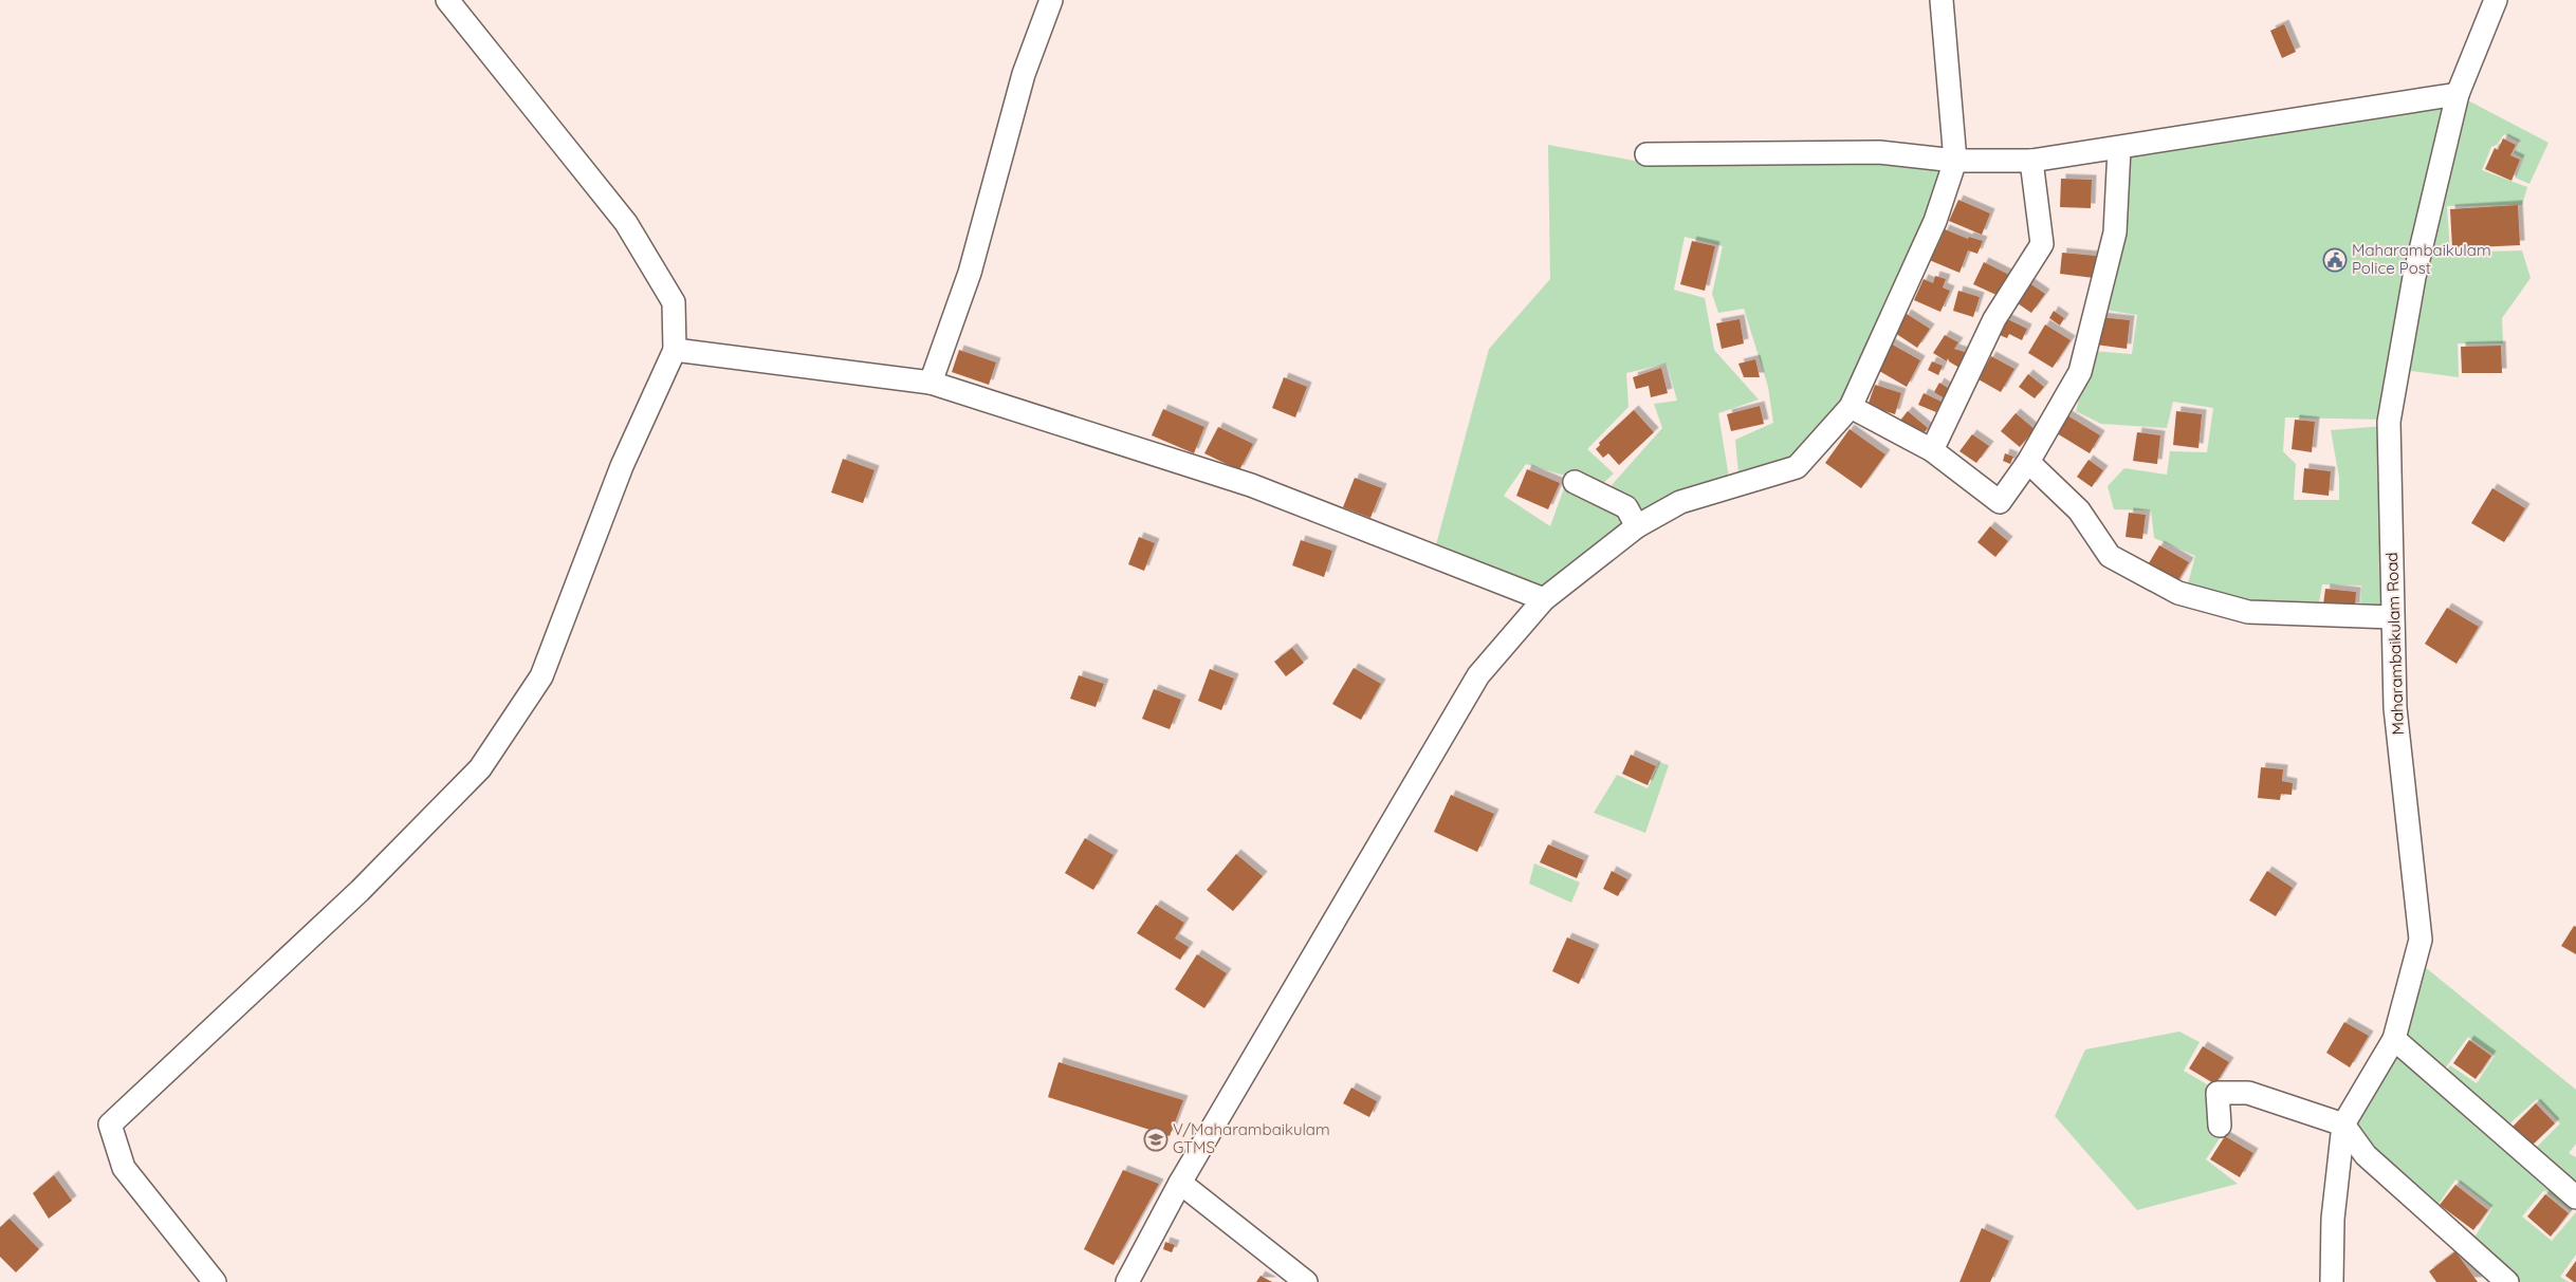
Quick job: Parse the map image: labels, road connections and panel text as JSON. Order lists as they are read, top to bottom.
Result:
{
  "streets": {
    "street": ["Maharambaikulam Road"]
  },
  "places": {
    "public building": ["Maharambaikulam Police Post"],
    "school or university": ["V/Maharambaikulam GTMS"]
  }
}
